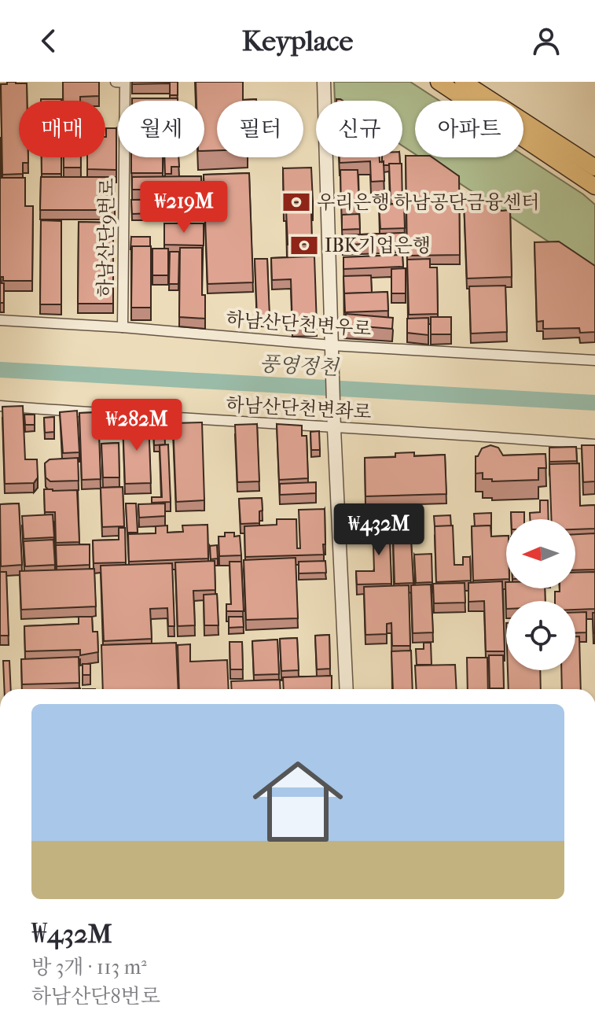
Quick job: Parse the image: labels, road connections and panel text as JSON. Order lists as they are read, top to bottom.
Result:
{
  "streets": {
    "street": ["하남산단9번로", "하남산단천변우로", "하남산단천변좌로"]
  },
  "crossings": [
    ["하남산단9번로", "하남산단천변우로"]
  ],
  "water": ["풍영정천"],
  "places": {
    "bank": ["우리은행 하남공단금융센터", "IBK기업은행"]
  },
  "north": "left",
  "page": {
    "header": "Keyplace",
    "chip": [
      "매매",
      "월세",
      "필터",
      "신규",
      "아파트"
    ],
    "price": ["₩219M", "₩282M", "₩432M"],
    "list": [
      {
        "name": "₩432M",
        "note": "방 3개 · 113 m² · 하남산단8번로"
      }
    ]
  }
}
